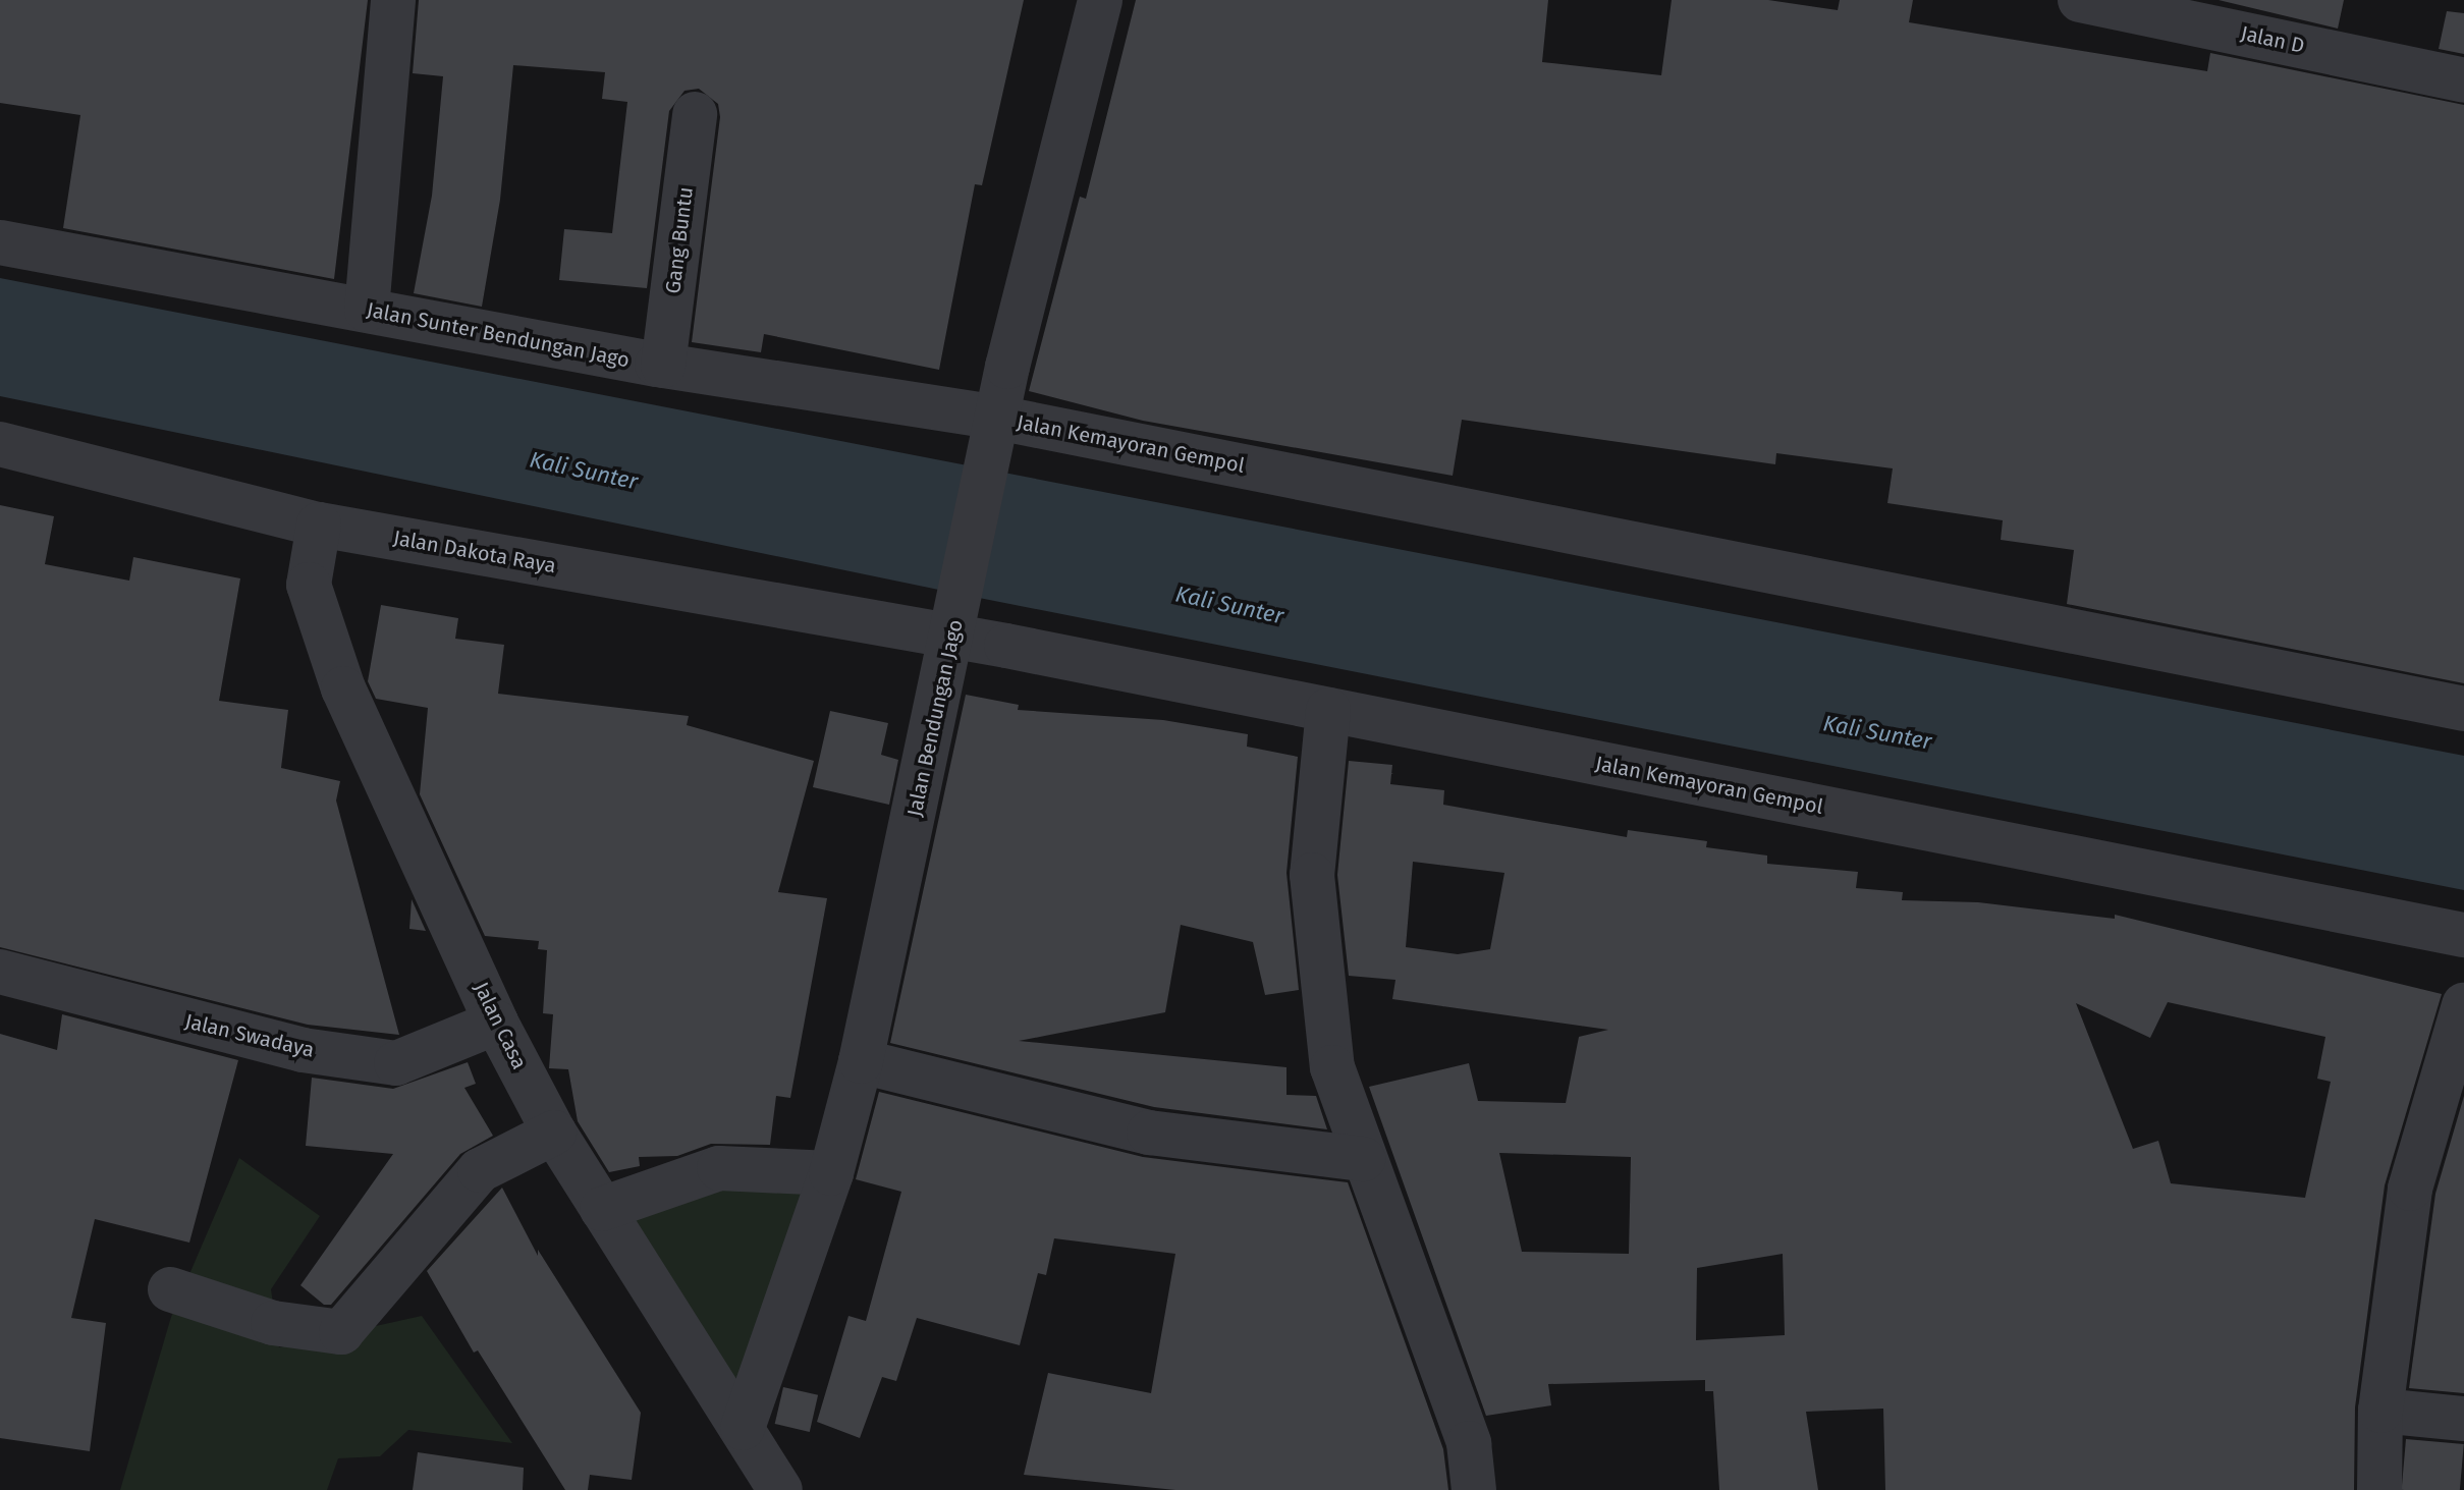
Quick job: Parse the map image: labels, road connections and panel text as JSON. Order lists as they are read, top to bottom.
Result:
{
  "streets": {
    "street": [
      "Jalan D",
      "Gang Buntu",
      "Jalan Sunter Bendungan Jago",
      "Jalan Kemayoran Gempol",
      "Jalan Dakota Raya",
      "Jalan Bendungan Jago",
      "Jalan Casa",
      "Jalan Swadaya"
    ]
  },
  "crossings": [
    ["Gang Buntu", "Jalan Sunter Bendungan Jago"],
    ["Jalan Sunter Bendungan Jago", "Jalan Kemayoran Gempol"],
    ["Jalan Sunter Bendungan Jago", "Jalan Bendungan Jago"],
    ["Jalan Kemayoran Gempol", "Jalan Dakota Raya"],
    ["Jalan Kemayoran Gempol", "Jalan Bendungan Jago"],
    ["Jalan Dakota Raya", "Jalan Bendungan Jago"],
    ["Jalan Dakota Raya", "Jalan Casa"],
    ["Jalan Bendungan Jago", "Jalan Casa"],
    ["Jalan Casa", "Jalan Swadaya"]
  ],
  "water": ["Kali Sunter"]
}
